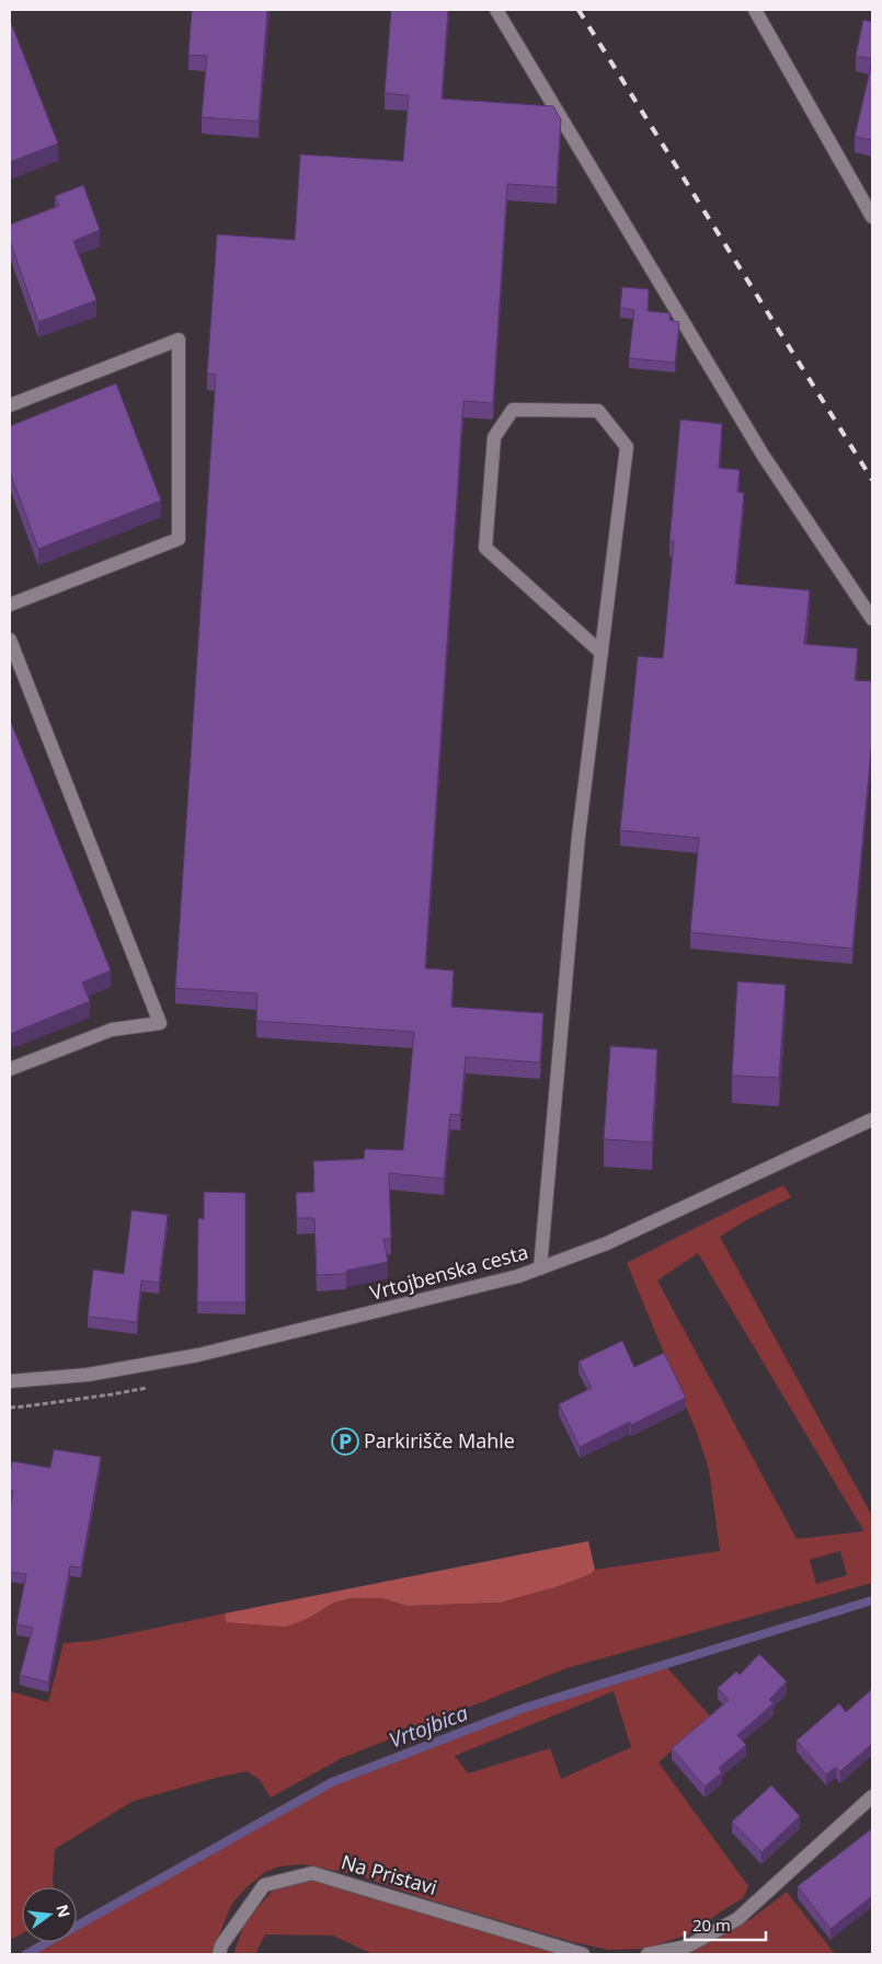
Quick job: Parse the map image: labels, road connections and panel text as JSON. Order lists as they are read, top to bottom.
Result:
{
  "streets": {
    "street": ["Vrtojbenska cesta", "Na Pristavi"]
  },
  "water": ["Vrtojbica"],
  "places": {
    "parking": ["Parkirišče Mahle"]
  },
  "scale_bar": "20 m",
  "north": "right"
}
